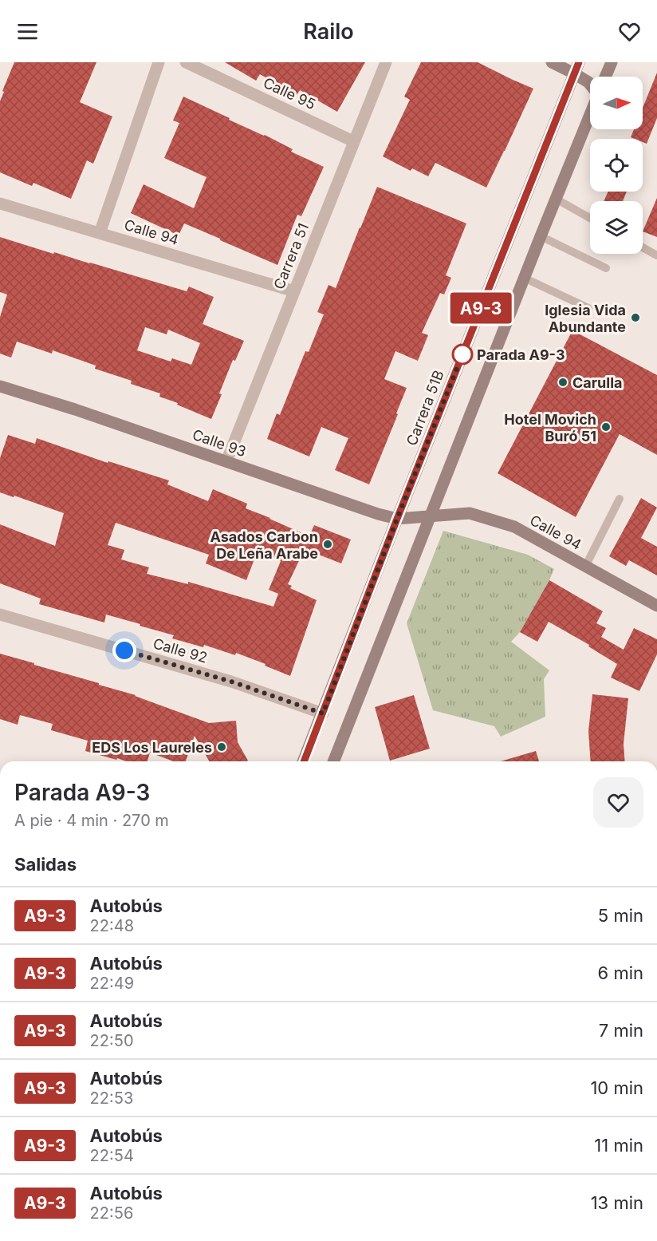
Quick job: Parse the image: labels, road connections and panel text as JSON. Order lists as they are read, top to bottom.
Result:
{
  "streets": {
    "main road": ["Calle 94", "Carrera 51B", "Calle 93"],
    "street": ["Calle 95", "Carrera 51", "Calle 92"]
  },
  "crossings": [
    ["Calle 95", "Carrera 51"],
    ["Calle 94", "Carrera 51"],
    ["Calle 94", "Calle 93"],
    ["Carrera 51", "Calle 93"],
    ["Carrera 51B", "Calle 93"],
    ["Carrera 51B", "Calle 92"]
  ],
  "places": [
    "Iglesia Vida Abundante",
    "Parada A9-3",
    "Carulla",
    "Hotel Movich Buró 51",
    "Asados Carbon De Leña Arabe",
    "EDS Los Laureles"
  ],
  "lines": ["bus line A9-3"],
  "north": "right",
  "page": {
    "header": "Railo",
    "on_map": "A9-3",
    "heading": [
      ["Parada A9-3", "A pie · 4 min · 270 m"],
      "Salidas"
    ],
    "list": [
      {
        "mark": "A9-3",
        "name": "Autobús",
        "note": "22:48",
        "value": "5 min"
      },
      {
        "mark": "A9-3",
        "name": "Autobús",
        "note": "22:49",
        "value": "6 min"
      },
      {
        "mark": "A9-3",
        "name": "Autobús",
        "note": "22:50",
        "value": "7 min"
      },
      {
        "mark": "A9-3",
        "name": "Autobús",
        "note": "22:53",
        "value": "10 min"
      },
      {
        "mark": "A9-3",
        "name": "Autobús",
        "note": "22:54",
        "value": "11 min"
      },
      {
        "mark": "A9-3",
        "name": "Autobús",
        "note": "22:56",
        "value": "13 min"
      }
    ]
  }
}
